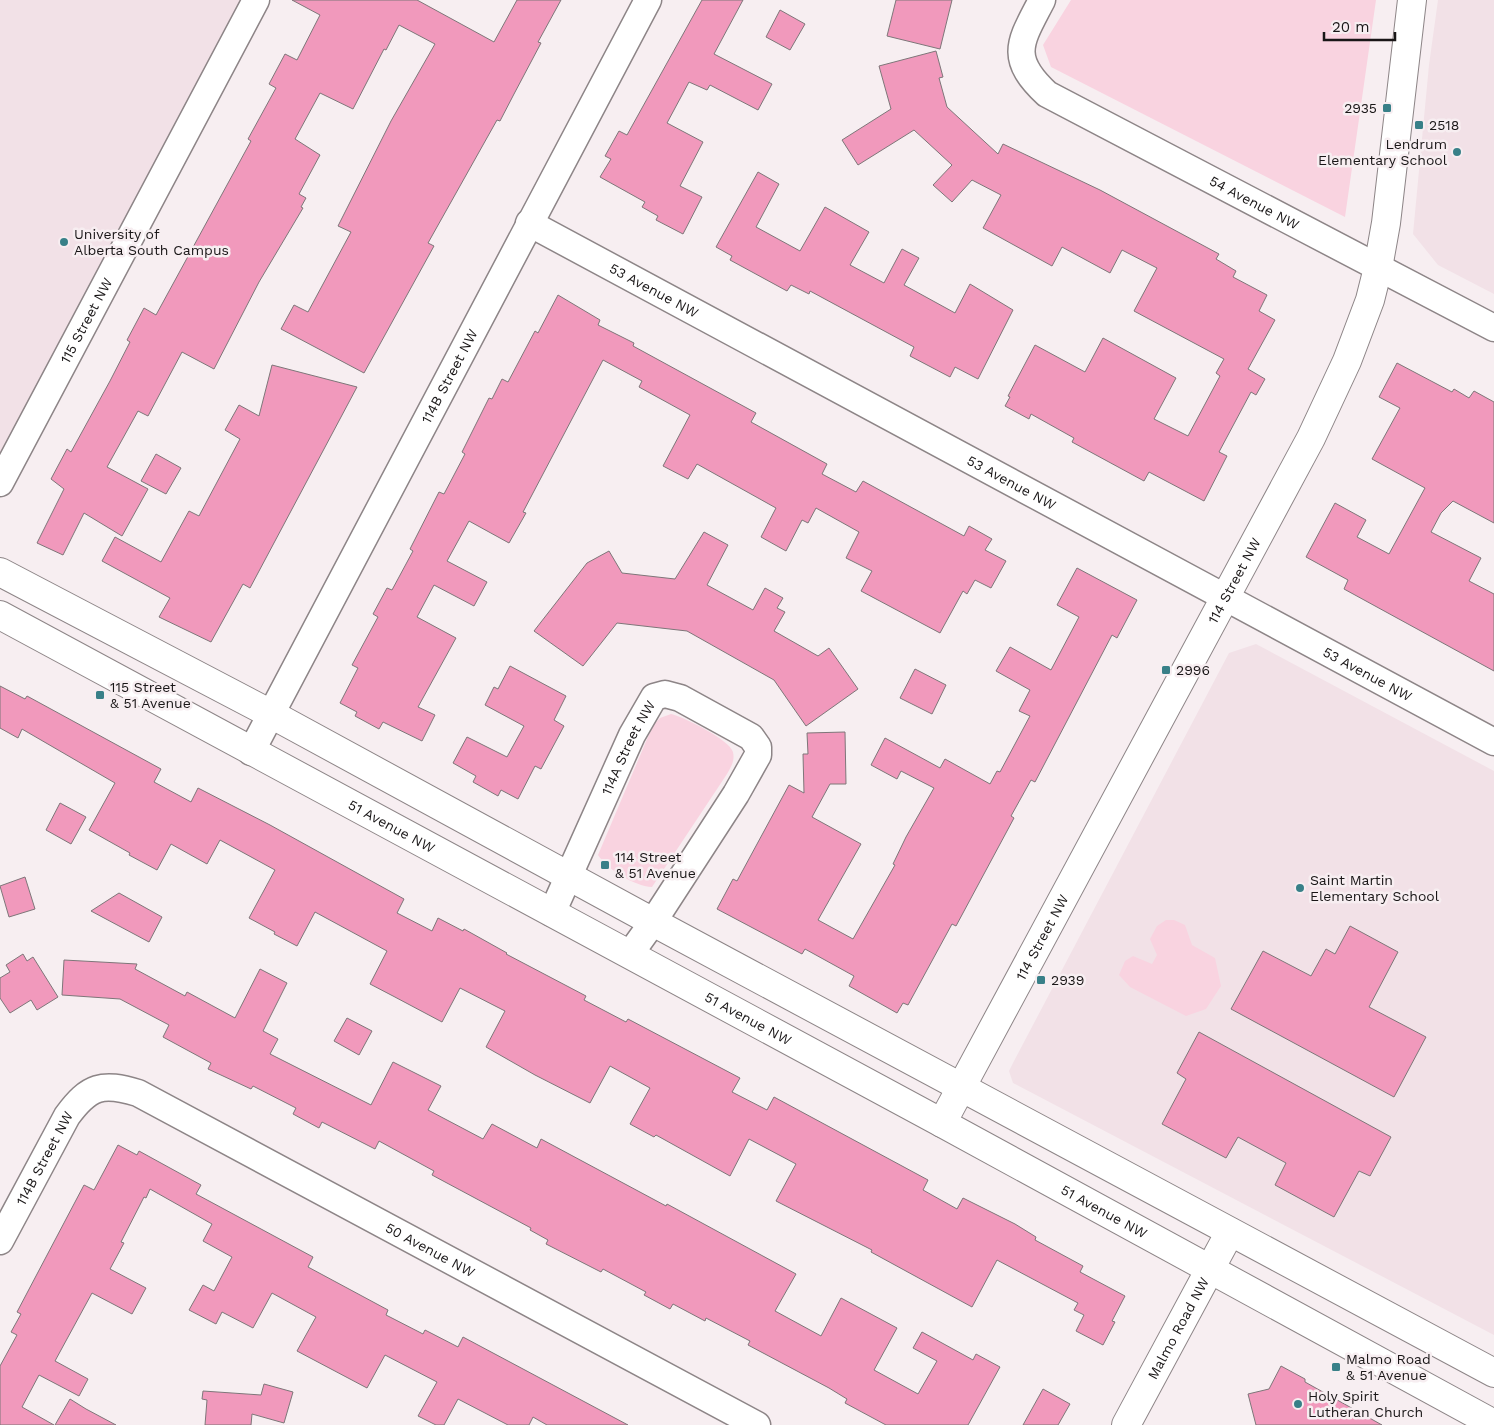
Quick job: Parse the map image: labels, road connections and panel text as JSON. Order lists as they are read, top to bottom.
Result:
{
  "streets": {
    "main road": ["114 Street NW", "51 Avenue NW", "Malmo Road NW"],
    "street": [
      "54 Avenue NW",
      "53 Avenue NW",
      "115 Street NW",
      "114B Street NW",
      "114A Street NW",
      "50 Avenue NW"
    ]
  },
  "crossings": [
    ["54 Avenue NW", "114 Street NW"],
    ["53 Avenue NW", "114B Street NW"],
    ["53 Avenue NW", "114 Street NW"],
    ["114B Street NW", "51 Avenue NW"],
    ["114B Street NW", "50 Avenue NW"],
    ["114 Street NW", "51 Avenue NW"],
    ["114A Street NW", "51 Avenue NW"],
    ["51 Avenue NW", "Malmo Road NW"]
  ],
  "places": {
    "transit": [
      "2935",
      "2518",
      "2996",
      "115 Street & 51 Avenue",
      "114 Street & 51 Avenue",
      "2939",
      "Malmo Road & 51 Avenue"
    ],
    "other": [
      "Lendrum Elementary School",
      "University of Alberta South Campus",
      "Saint Martin Elementary School",
      "Holy Spirit Lutheran Church"
    ]
  },
  "scale_bar": "20 m"
}
